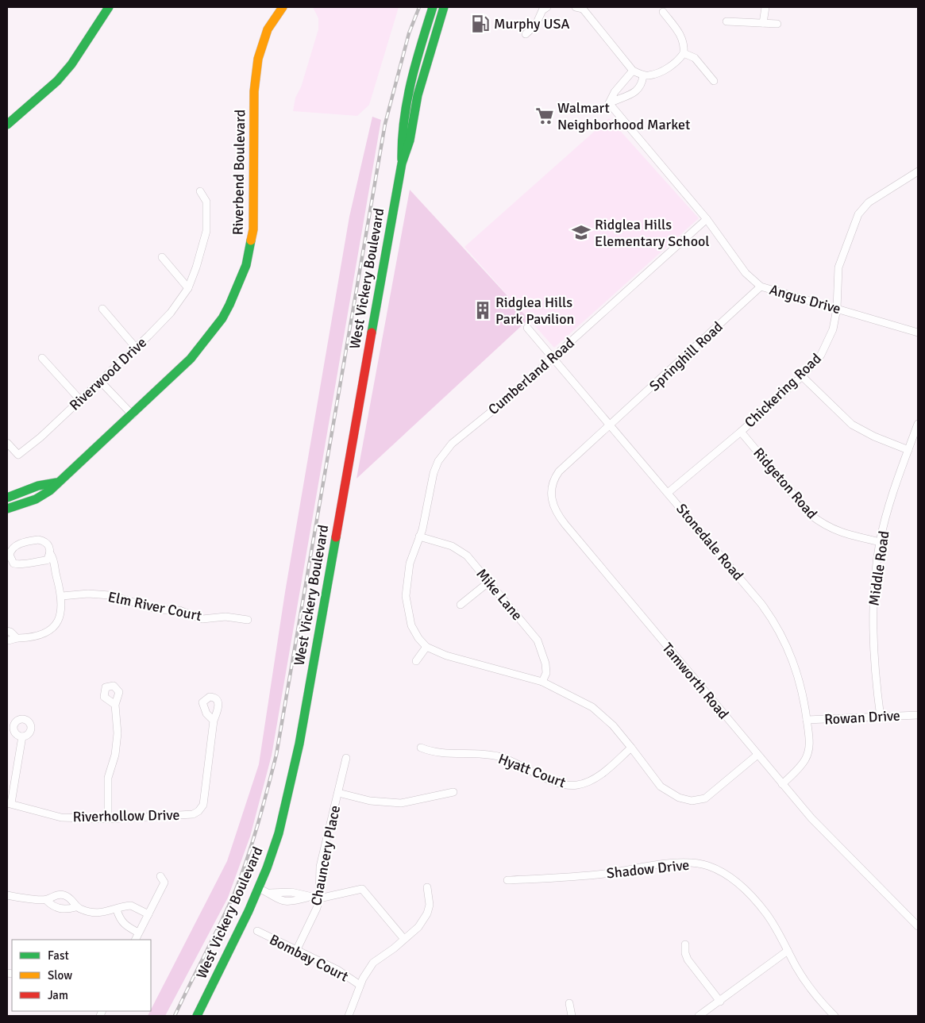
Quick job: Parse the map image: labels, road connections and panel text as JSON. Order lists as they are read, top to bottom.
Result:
{
  "streets": {
    "main road": ["Riverbend Boulevard", "West Vickery Boulevard"],
    "street": [
      "Angus Drive",
      "Springhill Road",
      "Riverwood Drive",
      "Cumberland Road",
      "Chickering Road",
      "Ridgeton Road",
      "Stonedale Road",
      "Middle Road",
      "Mike Lane",
      "Elm River Court",
      "Tamworth Road",
      "Rowan Drive",
      "Hyatt Court",
      "Riverhollow Drive",
      "Chauncery Place",
      "Shadow Drive",
      "Bombay Court"
    ]
  },
  "crossings": [
    ["Angus Drive", "Springhill Road"],
    ["Angus Drive", "Cumberland Road"],
    ["Angus Drive", "Chickering Road"],
    ["Springhill Road", "Stonedale Road"],
    ["Springhill Road", "Tamworth Road"],
    ["Cumberland Road", "Stonedale Road"],
    ["Cumberland Road", "Mike Lane"],
    ["Chickering Road", "Ridgeton Road"],
    ["Chickering Road", "Stonedale Road"],
    ["Ridgeton Road", "Middle Road"],
    ["Stonedale Road", "Tamworth Road"],
    ["Stonedale Road", "Rowan Drive"],
    ["Middle Road", "Rowan Drive"],
    ["Chauncery Place", "Bombay Court"]
  ],
  "places": {
    "fuel station": ["Murphy USA"],
    "supermarket": ["Walmart Neighborhood Market"],
    "school or university": ["Ridglea Hills Elementary School"],
    "building": ["Ridglea Hills Park Pavilion"]
  },
  "legend": ["Fast", "Slow", "Jam"]
}
